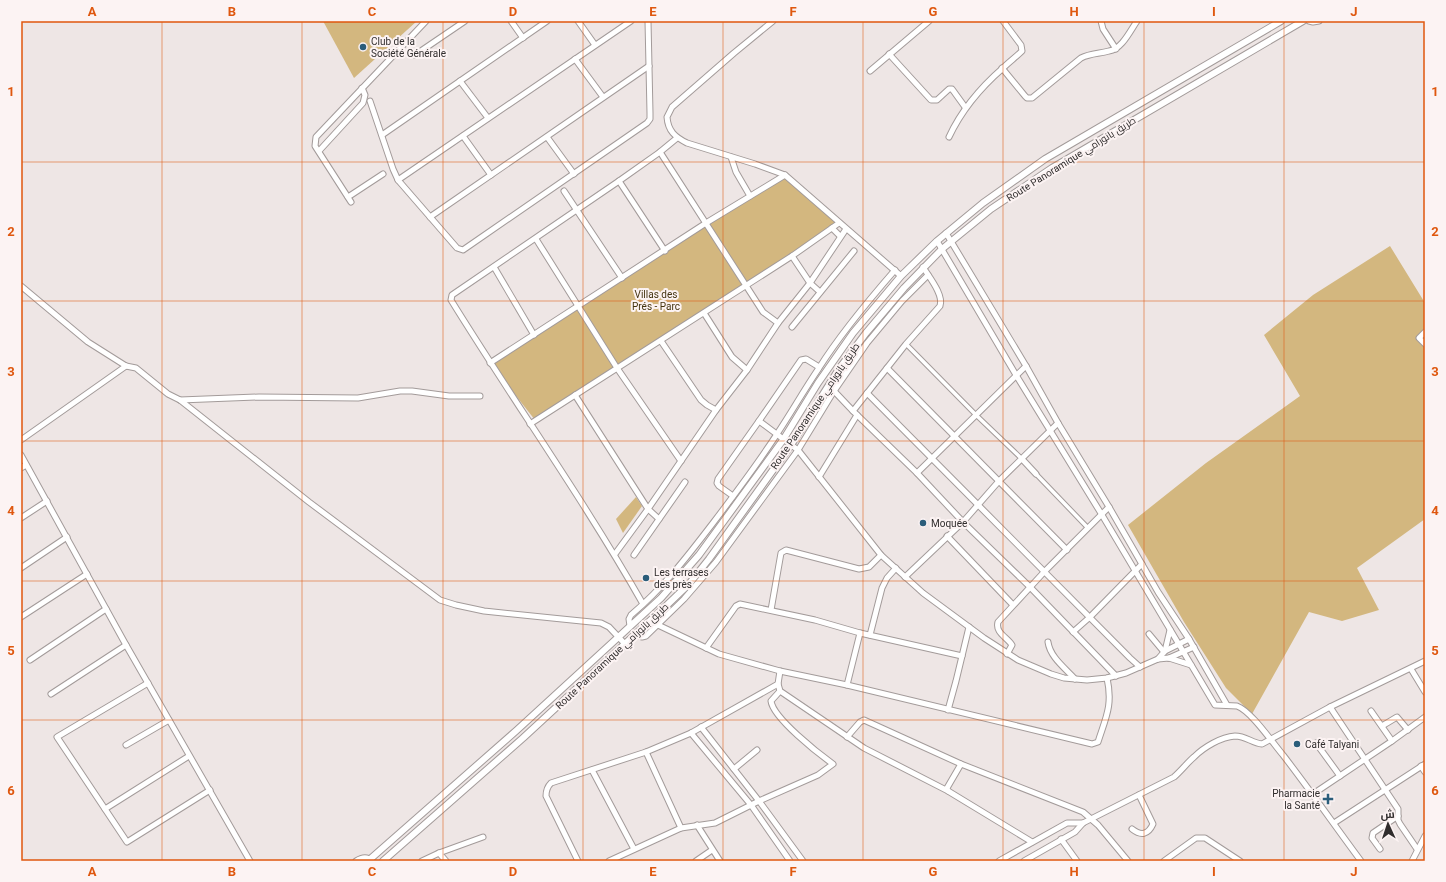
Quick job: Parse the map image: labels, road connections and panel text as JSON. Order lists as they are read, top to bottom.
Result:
{
  "streets": {
    "street": ["Route Panoramique طريق بانورامي"]
  },
  "parks": ["Villas des Prés - Parc"],
  "places": {
    "other": [
      "Club de la Société Générale",
      "Moquée",
      "Les terrases des près",
      "Café Talyani"
    ],
    "health": ["Pharmacie la Santé"]
  },
  "north": "top",
  "grid": {
    "columns": [
      "A",
      "B",
      "C",
      "D",
      "E",
      "F",
      "G",
      "H",
      "I",
      "J"
    ],
    "rows": [
      "1",
      "2",
      "3",
      "4",
      "5",
      "6"
    ]
  }
}
